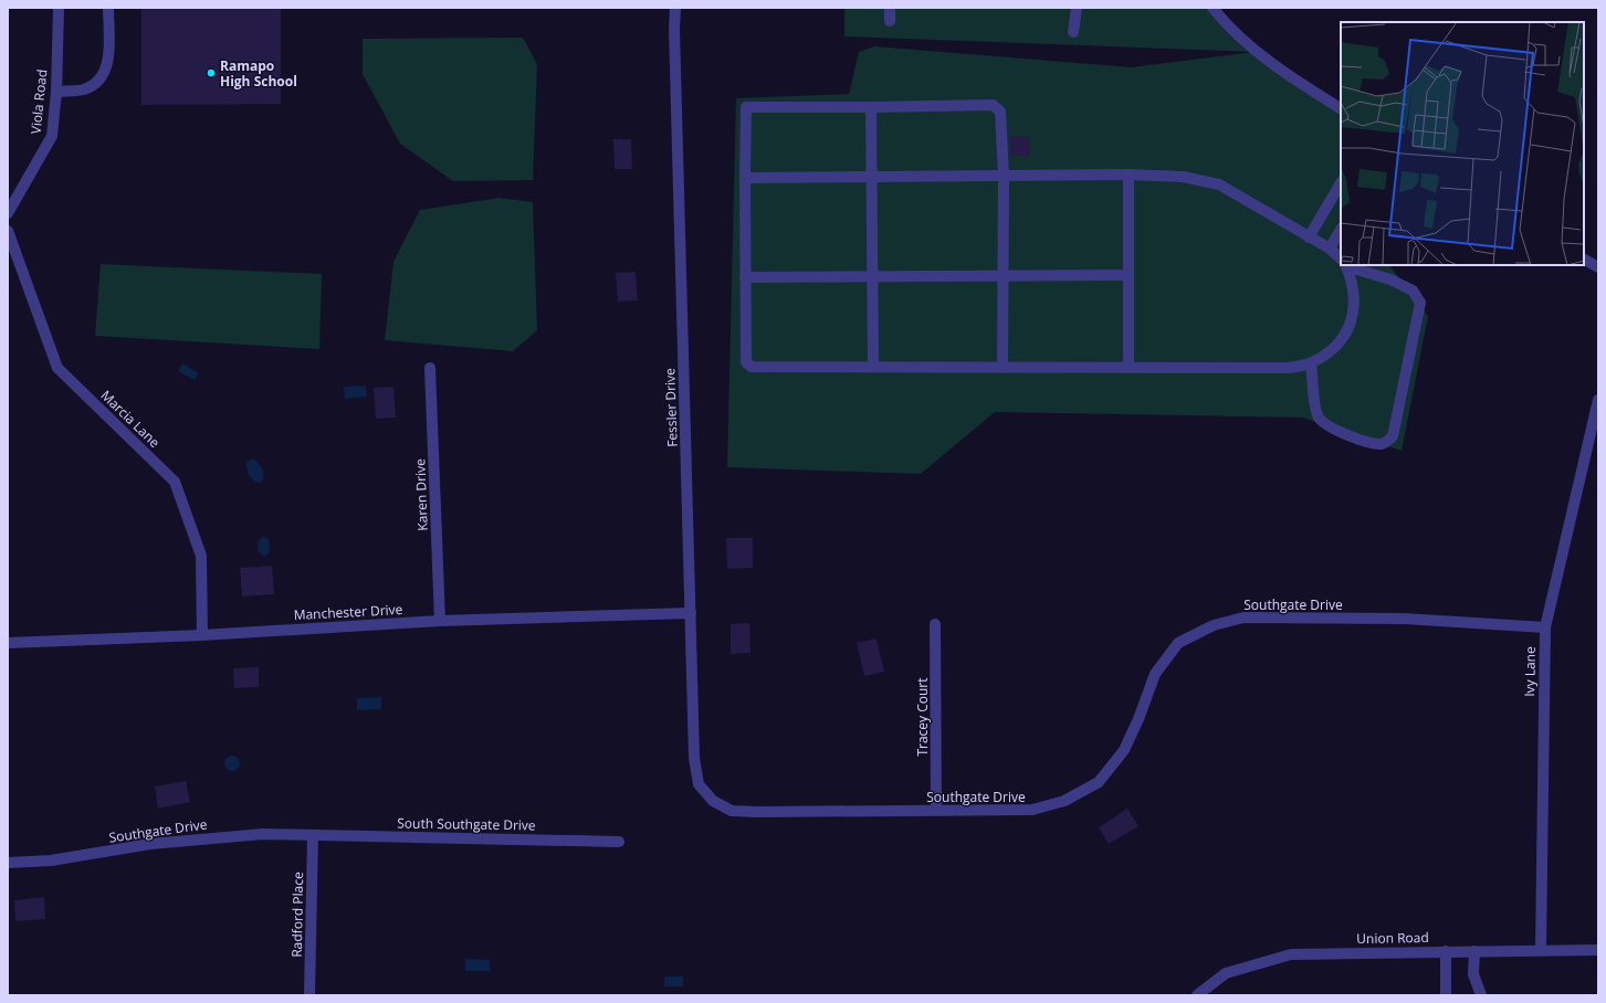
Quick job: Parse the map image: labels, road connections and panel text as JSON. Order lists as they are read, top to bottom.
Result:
{
  "streets": {
    "street": [
      "Viola Road",
      "Fessler Drive",
      "Marcia Lane",
      "Karen Drive",
      "Southgate Drive",
      "Manchester Drive",
      "Ivy Lane",
      "Tracey Court",
      "South Southgate Drive",
      "Radford Place",
      "Union Road"
    ]
  },
  "crossings": [
    ["Fessler Drive", "Southgate Drive"],
    ["Fessler Drive", "Manchester Drive"],
    ["Marcia Lane", "Manchester Drive"],
    ["Karen Drive", "Manchester Drive"],
    ["Southgate Drive", "Ivy Lane"],
    ["Southgate Drive", "Tracey Court"],
    ["Southgate Drive", "South Southgate Drive"],
    ["Southgate Drive", "Radford Place"],
    ["Ivy Lane", "Union Road"],
    ["South Southgate Drive", "Radford Place"]
  ],
  "places": ["Ramapo High School"]
}
